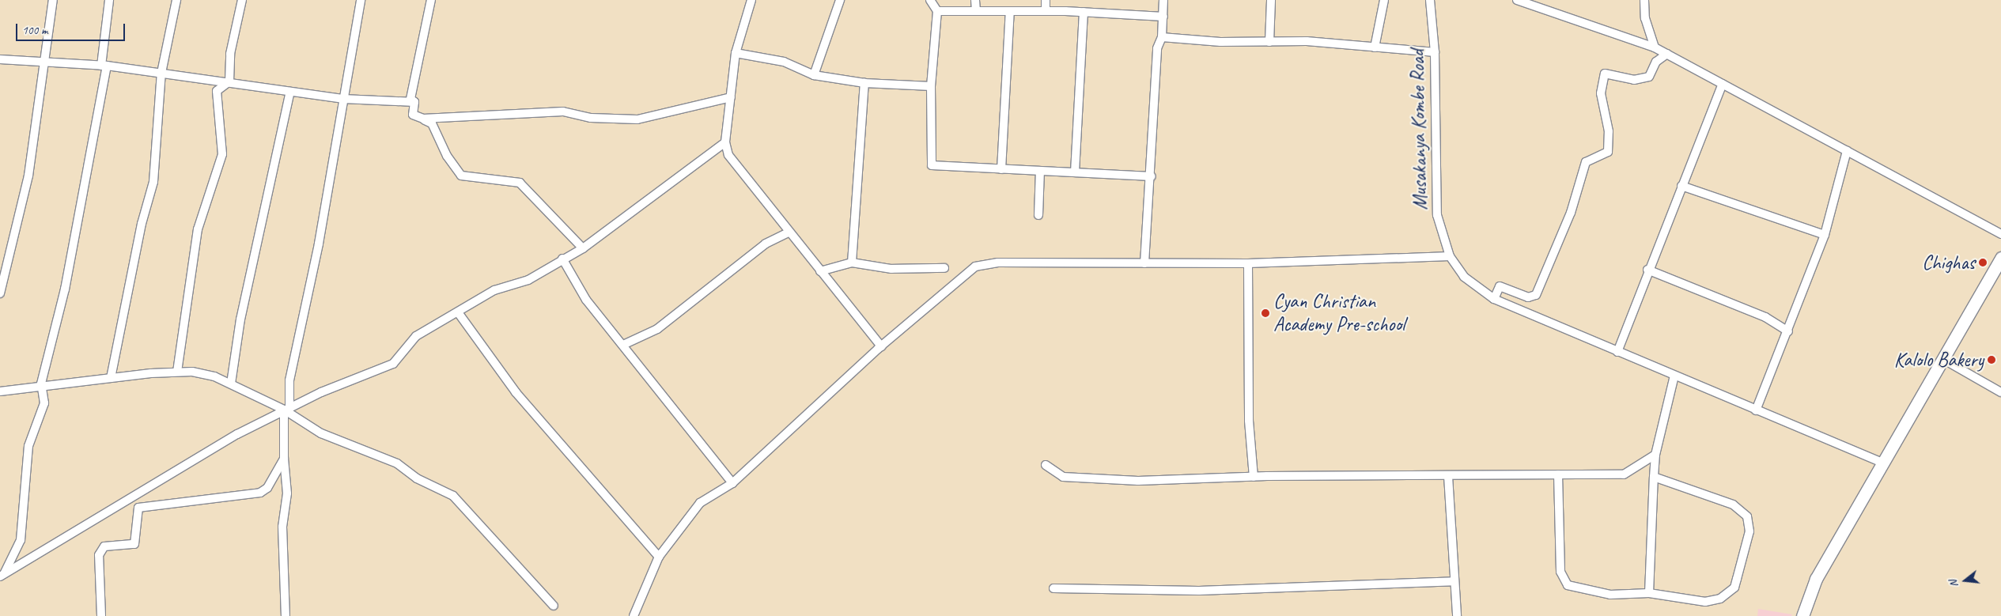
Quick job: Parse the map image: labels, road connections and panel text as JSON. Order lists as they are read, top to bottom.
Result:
{
  "streets": {
    "street": ["Musakanya Kombe Road"]
  },
  "places": ["Chighas", "Cyan Christian Academy Pre-school", "Kalolo Bakery"],
  "scale_bar": "100 m",
  "north": "left"
}
